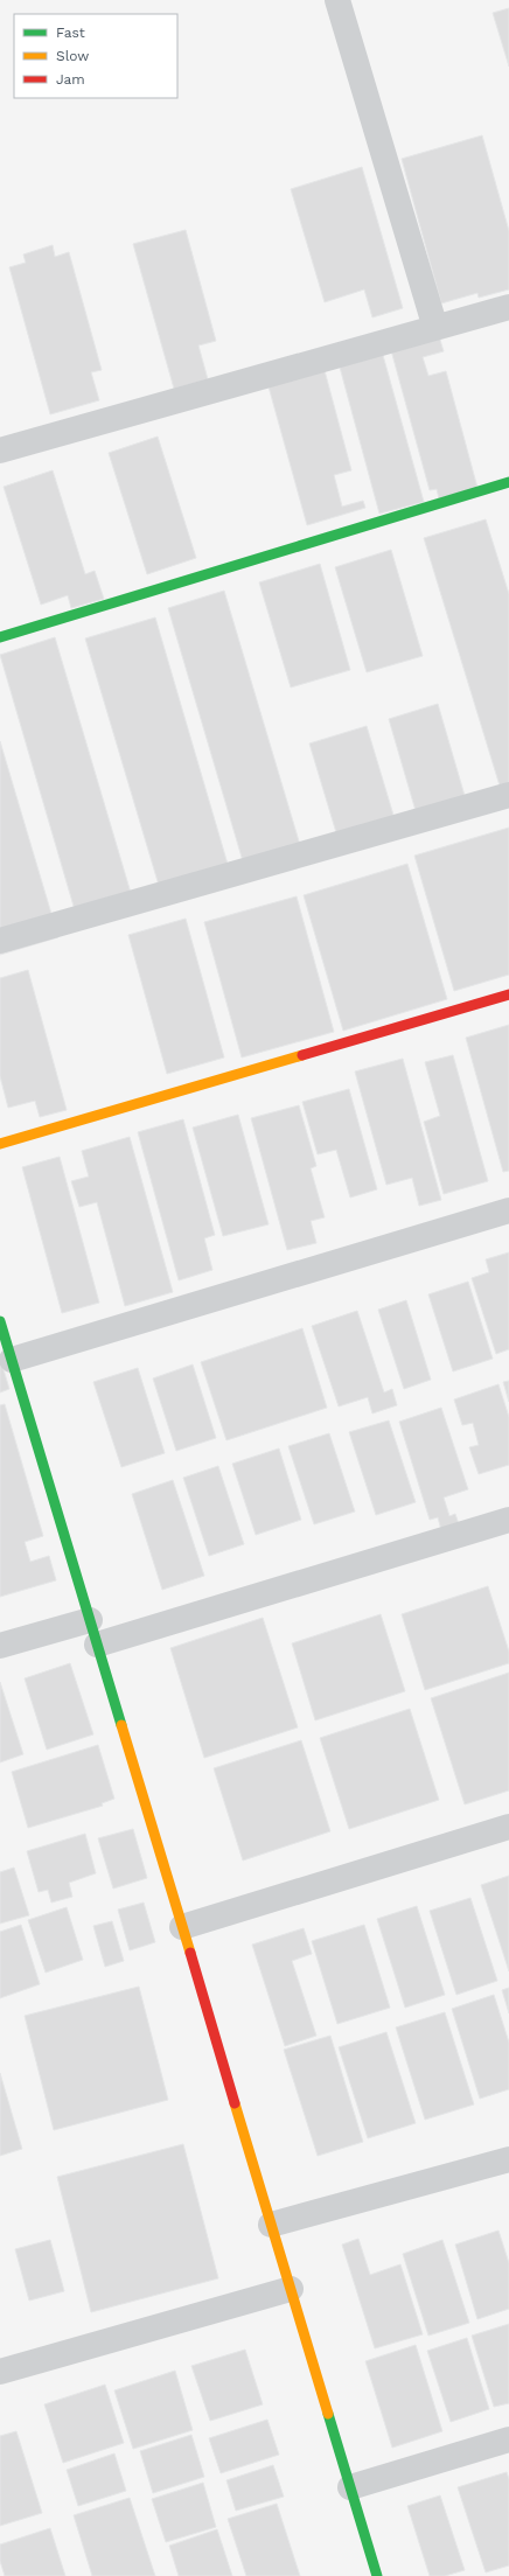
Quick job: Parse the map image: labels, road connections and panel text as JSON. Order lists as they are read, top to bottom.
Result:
{
  "legend": ["Fast", "Slow", "Jam"]
}
